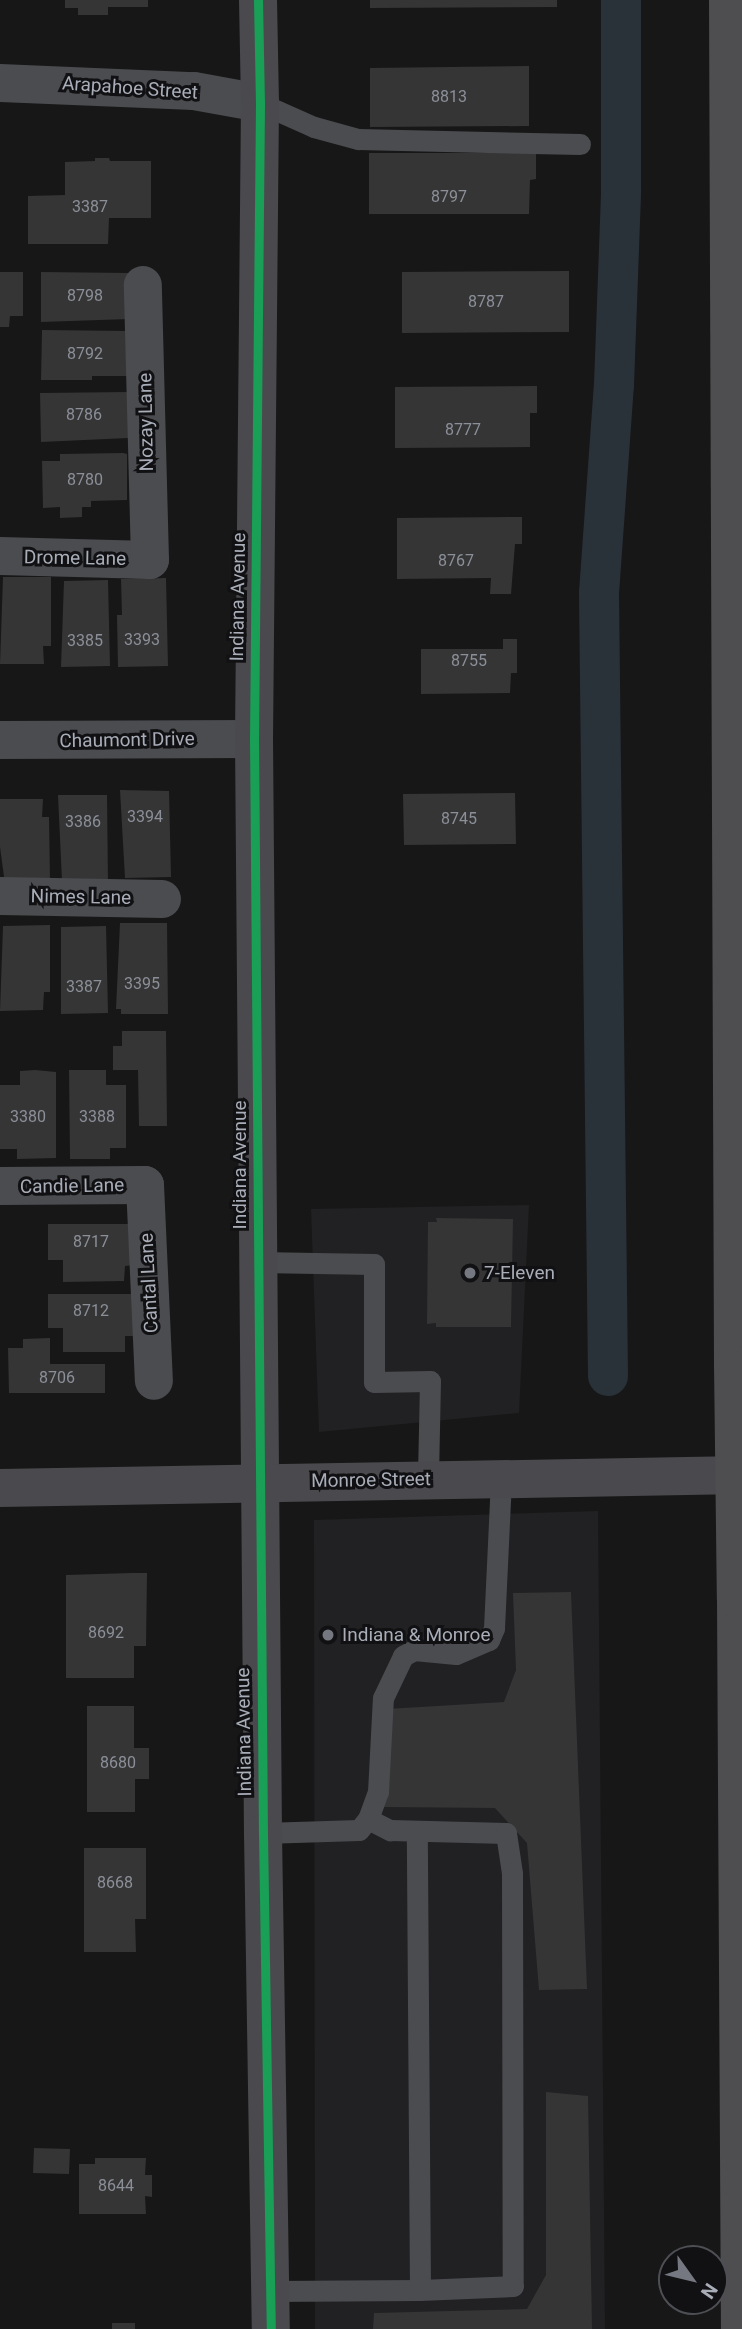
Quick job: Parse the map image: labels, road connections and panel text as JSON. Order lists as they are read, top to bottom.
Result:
{
  "streets": {
    "street": [
      "Arapahoe Street",
      "Nozay Lane",
      "Drome Lane",
      "Indiana Avenue",
      "Chaumont Drive",
      "Nimes Lane",
      "Candie Lane",
      "Cantal Lane",
      "Monroe Street"
    ]
  },
  "crossings": [
    ["Arapahoe Street", "Indiana Avenue"],
    ["Nozay Lane", "Drome Lane"],
    ["Indiana Avenue", "Chaumont Drive"],
    ["Indiana Avenue", "Monroe Street"],
    ["Candie Lane", "Cantal Lane"]
  ],
  "places": ["7-Eleven", "Indiana & Monroe"],
  "house_numbers": [
    "8813",
    "8797",
    "3387",
    "8798",
    "8787",
    "8792",
    "8786",
    "8777",
    "8780",
    "8767",
    "3393",
    "3385",
    "8755",
    "3394",
    "8745",
    "3386",
    "3395",
    "3387",
    "3380",
    "3388",
    "8717",
    "8712",
    "8706",
    "8692",
    "8680",
    "8668",
    "8644"
  ],
  "north": "bottom right"
}
